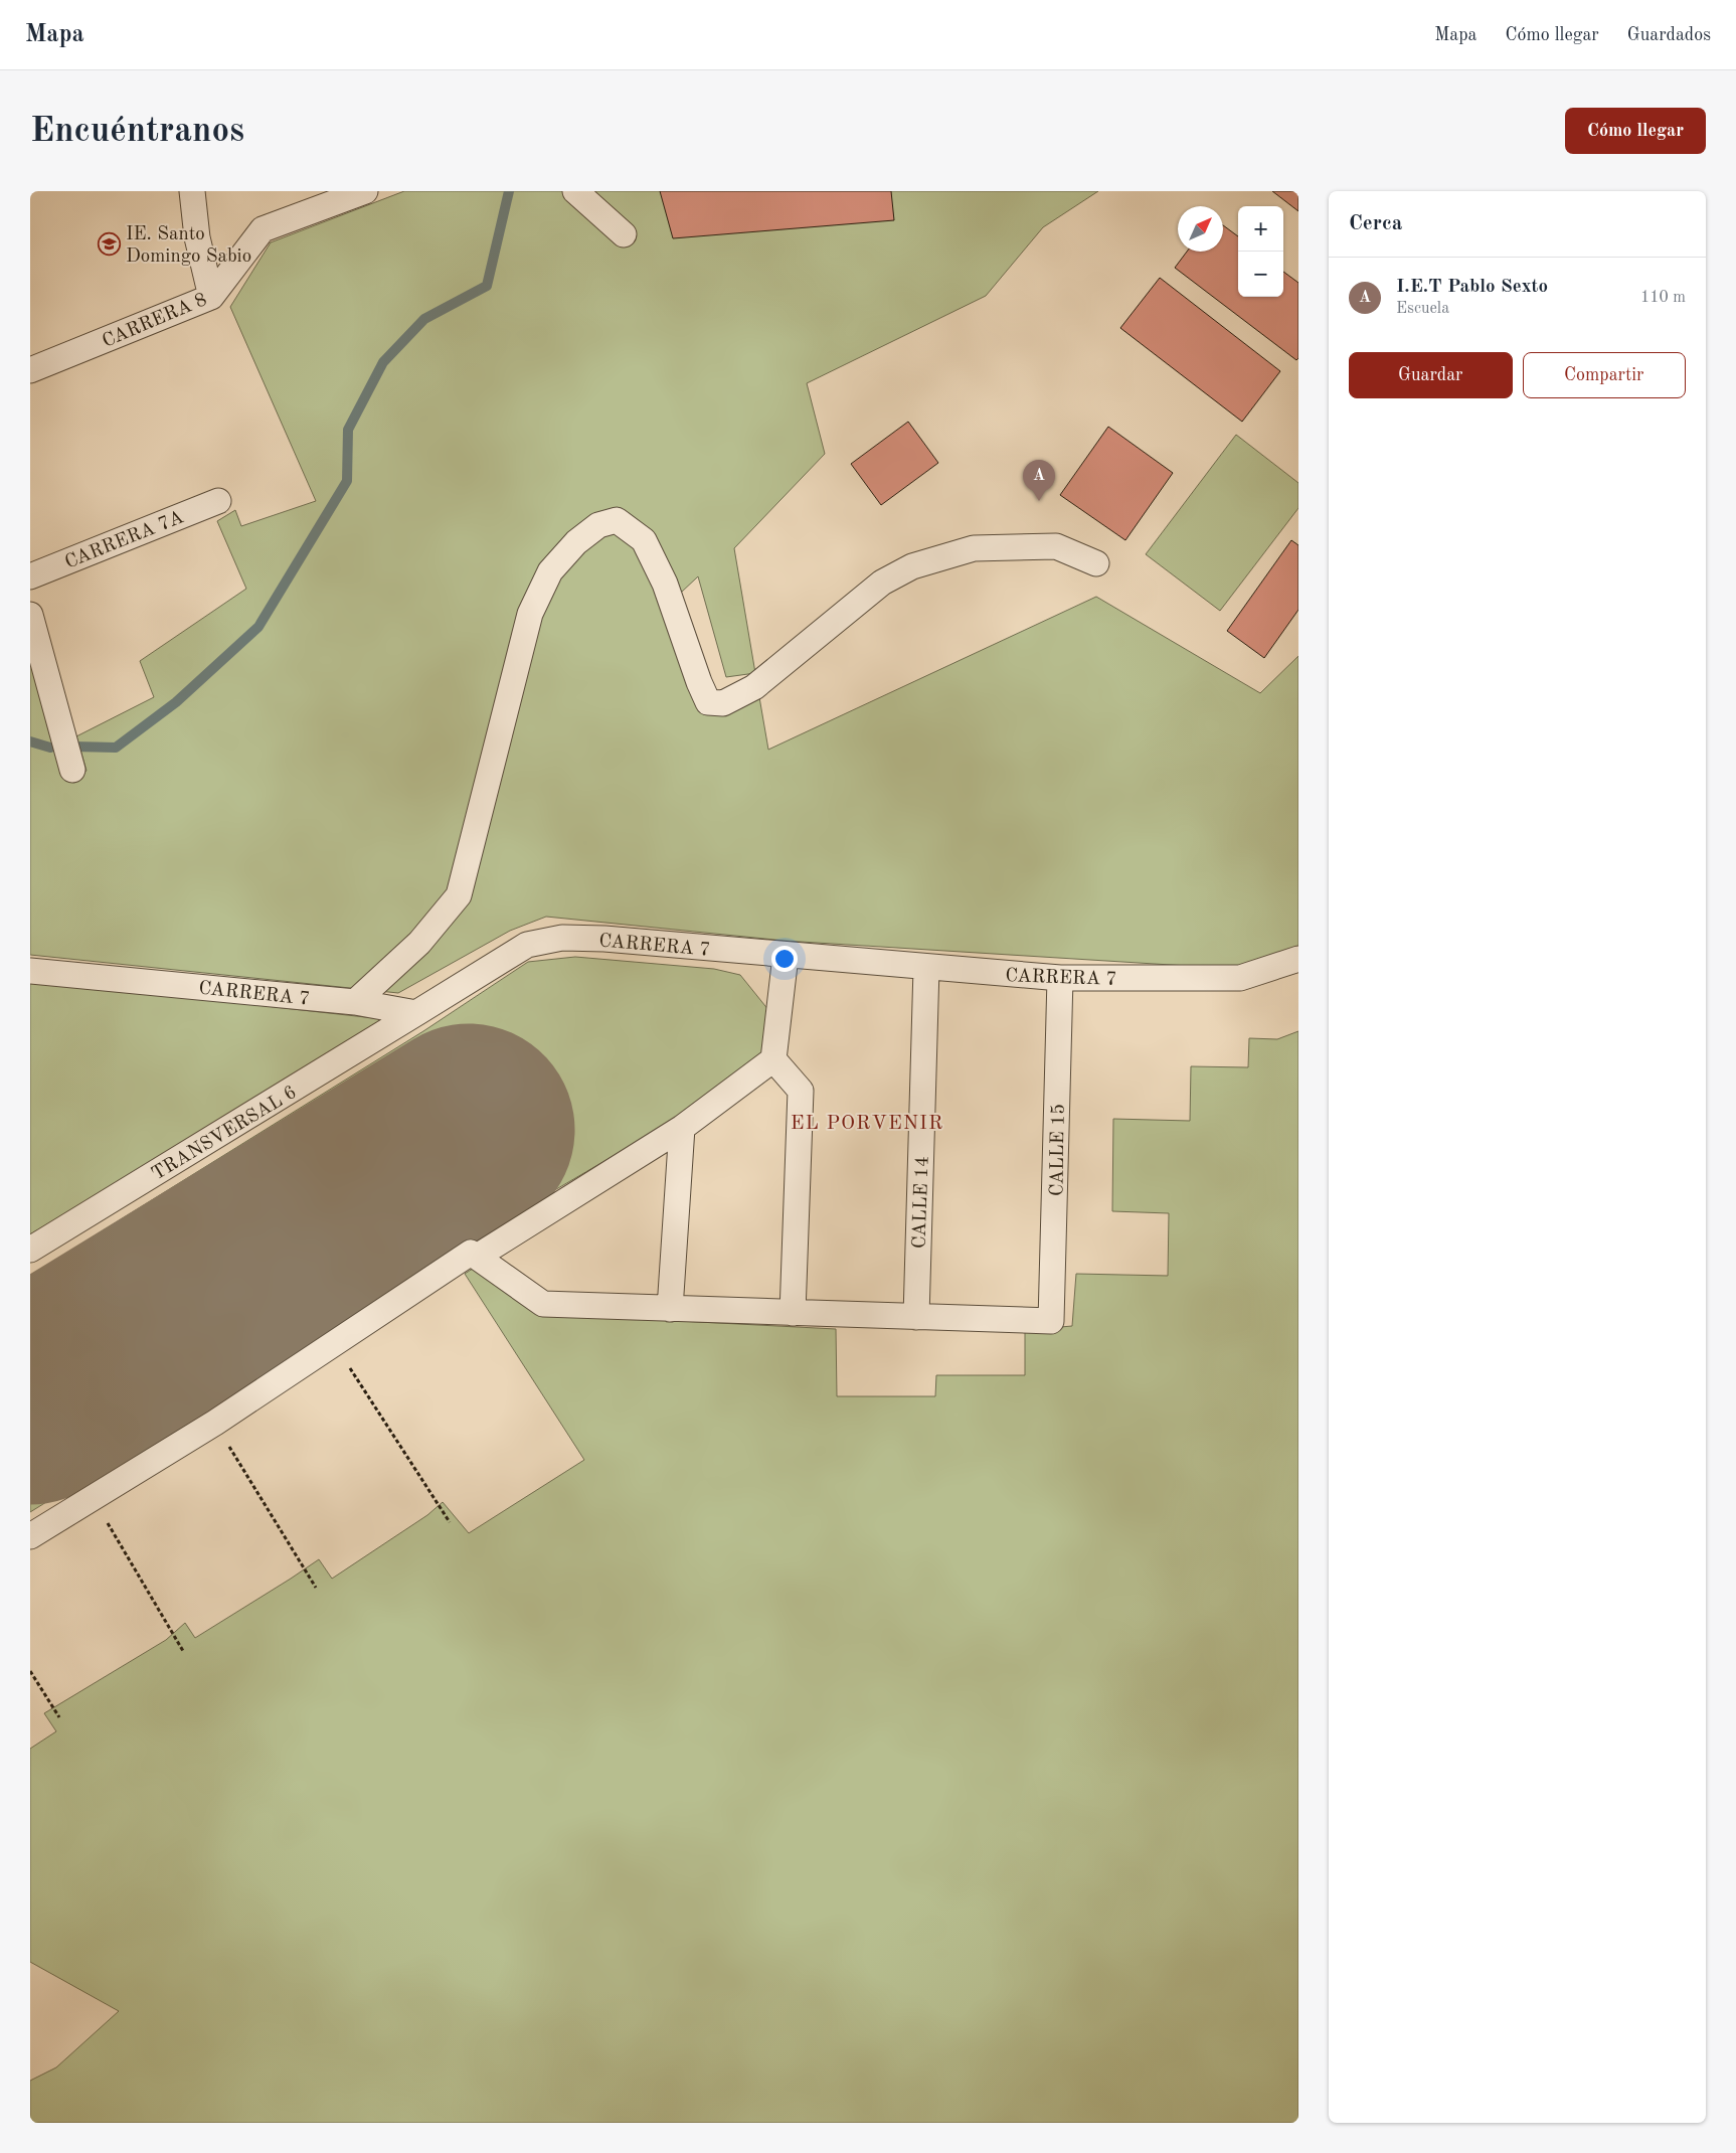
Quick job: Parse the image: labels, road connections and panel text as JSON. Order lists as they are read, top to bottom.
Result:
{
  "streets": {
    "street": [
      "CARRERA 8",
      "CARRERA 7A",
      "CARRERA 7",
      "TRANSVERSAL 6",
      "CALLE 15",
      "CALLE 14"
    ]
  },
  "crossings": [
    ["CARRERA 7", "TRANSVERSAL 6"],
    ["CARRERA 7", "CALLE 15"],
    ["CARRERA 7", "CALLE 14"],
    ["CALLE 15", "CALLE 14"]
  ],
  "districts": ["EL PORVENIR"],
  "places": {
    "school or university": ["IE. Santo Domingo Sabio"]
  },
  "north": "top right",
  "page": {
    "header": "Mapa",
    "nav": ["Mapa", "Cómo llegar", "Guardados"],
    "buttons": [
      "Cómo llegar",
      ["Guardar", "Compartir"]
    ],
    "title": "Encuéntranos",
    "heading": "Cerca",
    "map_buttons": ["+", "−"],
    "list": [
      {
        "mark": "A",
        "name": "I.E.T Pablo Sexto",
        "note": "Escuela",
        "value": "110 m"
      }
    ],
    "pins": "A"
  }
}
